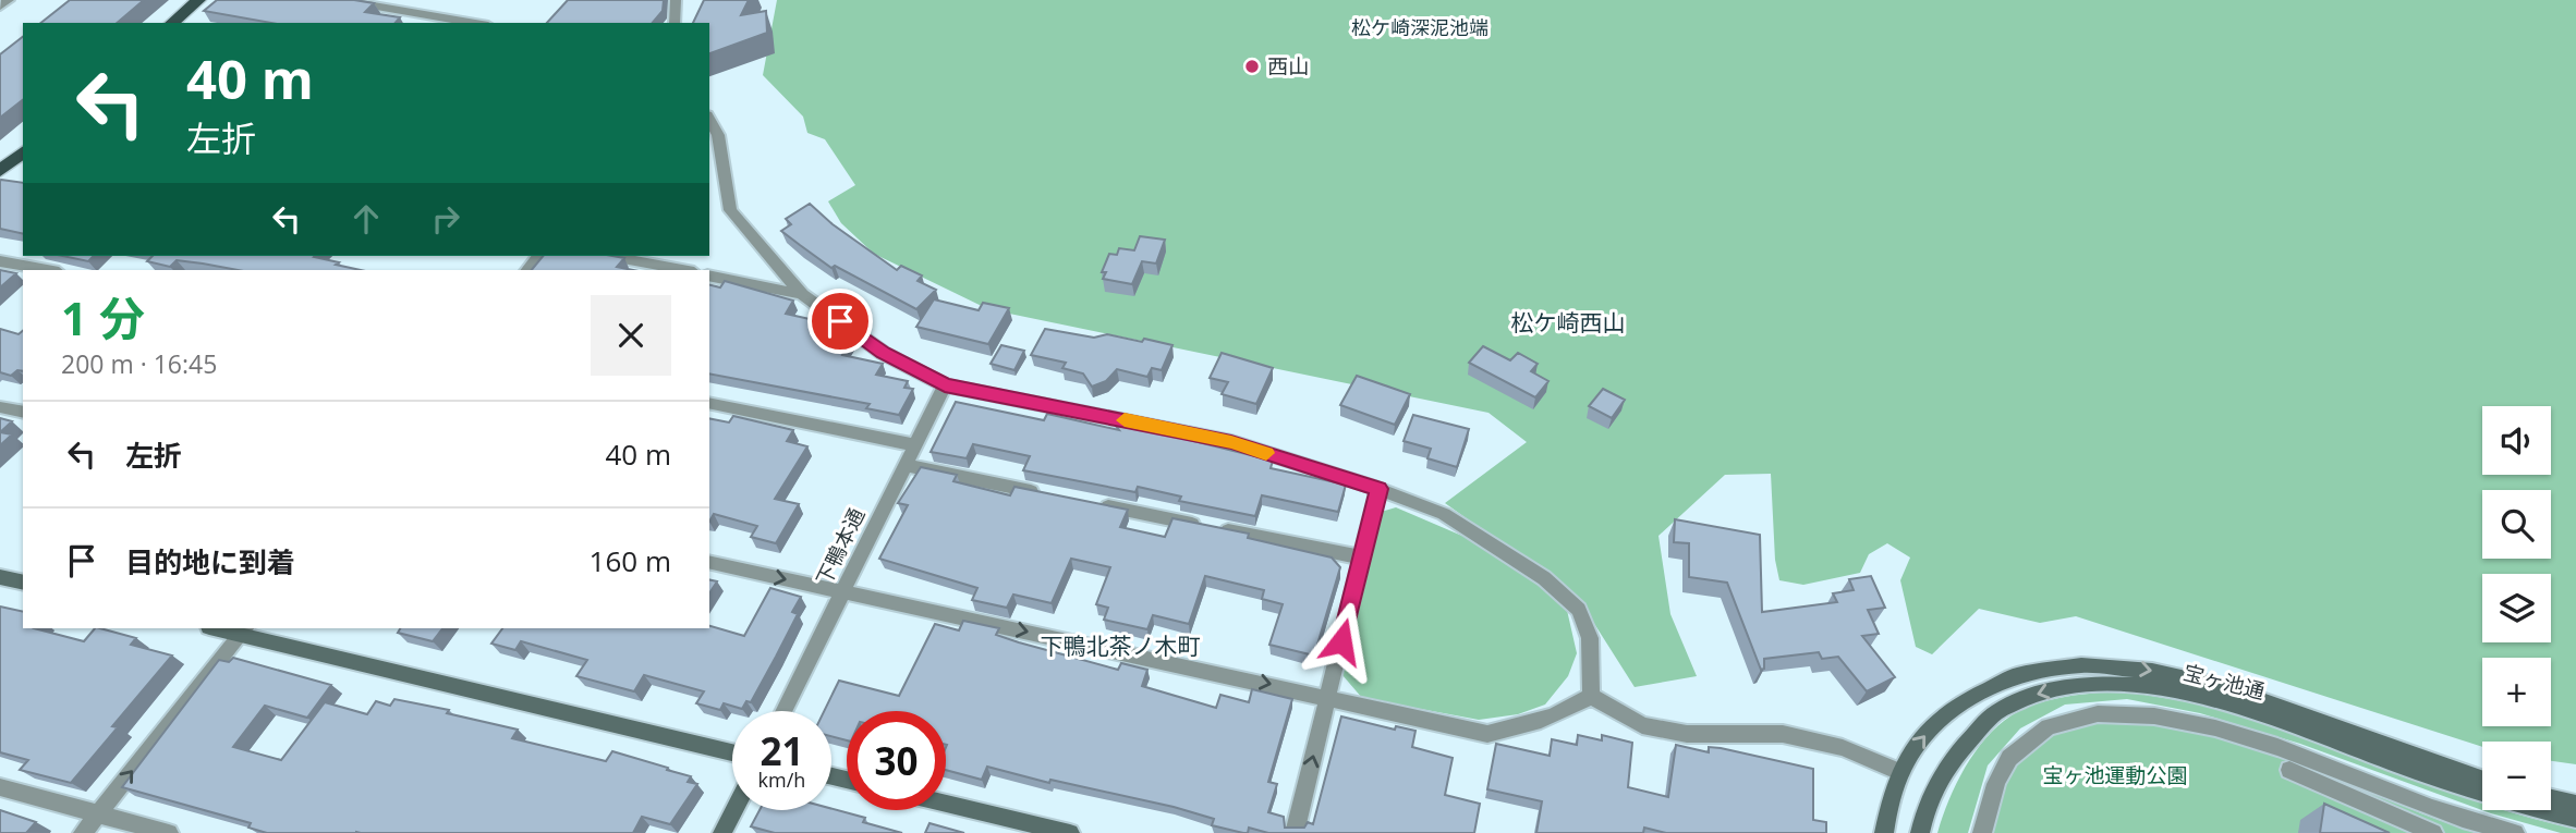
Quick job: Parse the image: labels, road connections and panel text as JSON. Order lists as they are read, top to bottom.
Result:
{
  "streets": {
    "street": ["下鴨本通", "宝ヶ池通"]
  },
  "districts": ["松ケ崎深泥池端", "松ケ崎西山", "下鴨北茶ノ木町"],
  "parks": ["宝ヶ池運動公園"],
  "places": ["西山"],
  "page": {
    "turn": ["40 m", "左折"],
    "heading": ["1 分", "200 m · 16:45"],
    "list": [
      {
        "name": "左折",
        "value": "40 m"
      },
      {
        "name": "目的地に到着",
        "value": "160 m"
      }
    ],
    "map_buttons": ["+", "−"],
    "speed": "21 km/h",
    "limit": "30"
  }
}
